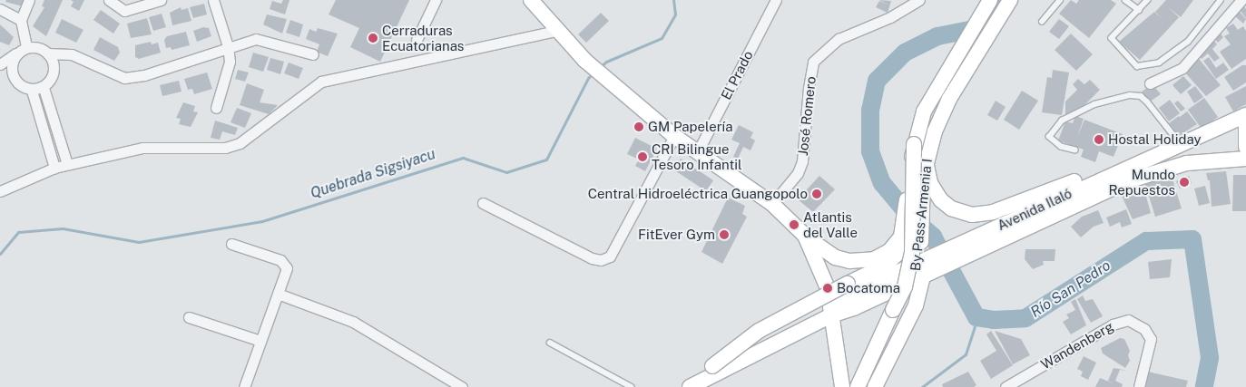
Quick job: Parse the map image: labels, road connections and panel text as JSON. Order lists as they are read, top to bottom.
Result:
{
  "streets": {
    "main road": ["Avenida Ilaló", "By Pass Armenia I"],
    "street": ["El Prado", "José Romero", "Wandenberg"]
  },
  "water": ["Quebrada Sigsiyacu", "Río San Pedro"],
  "places": [
    "Cerraduras Ecuatorianas",
    "GM Papelería",
    "Hostal Holiday",
    "CRI Bilingue Tesoro Infantil",
    "Mundo Repuestos",
    "Central Hidroeléctrica Guangopolo",
    "Atlantis del Valle",
    "FitEver Gym",
    "Bocatoma"
  ]
}
